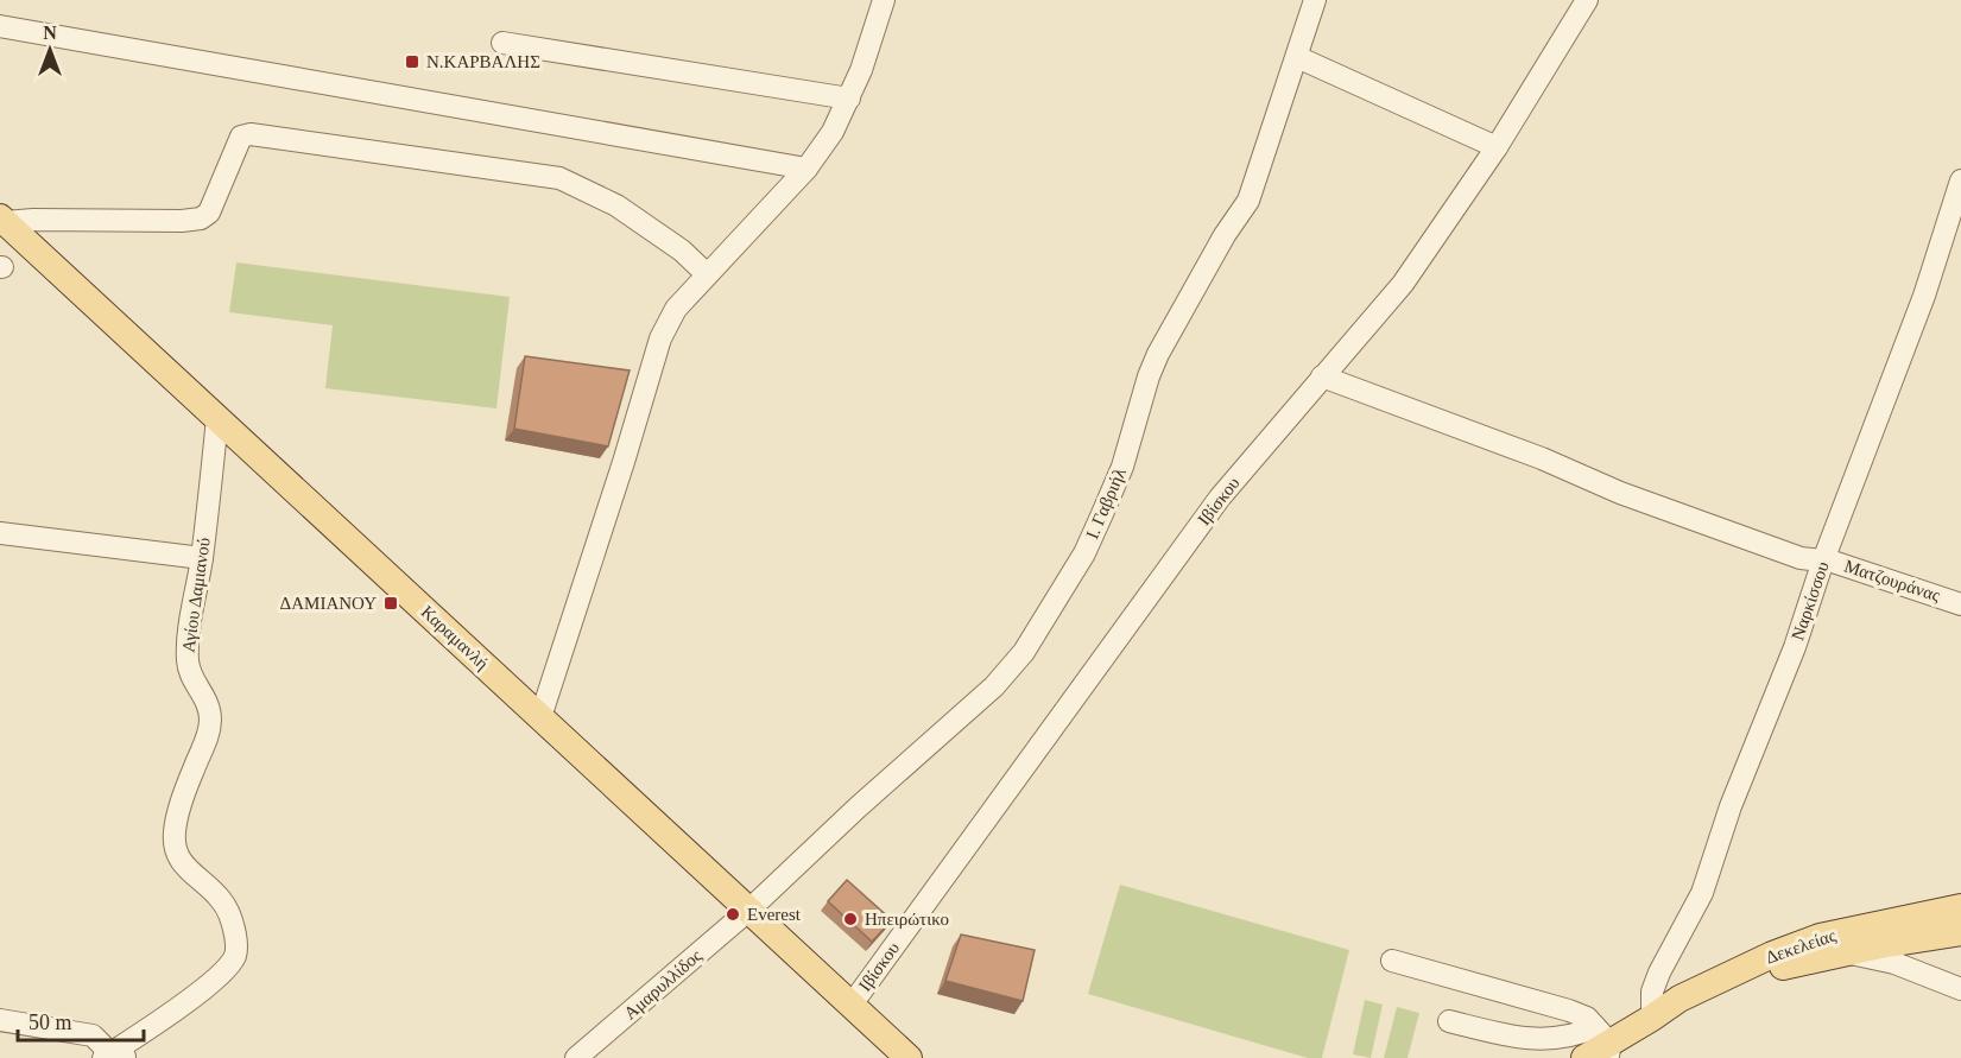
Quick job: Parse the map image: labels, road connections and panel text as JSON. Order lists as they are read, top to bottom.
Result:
{
  "streets": {
    "main road": ["Καραμανλή", "Δεκελείας"],
    "street": [
      "Ιβίσκου",
      "Ι. Γαβριήλ",
      "Ματζουράνας",
      "Αγίου Δαμιανού",
      "Ναρκίσσου",
      "Αμαρυλλίδος"
    ]
  },
  "crossings": [
    ["Ιβίσκου", "Ματζουράνας"],
    ["Ιβίσκου", "Καραμανλή"],
    ["Ι. Γαβριήλ", "Καραμανλή"],
    ["Ι. Γαβριήλ", "Αμαρυλλίδος"],
    ["Ματζουράνας", "Ναρκίσσου"],
    ["Αγίου Δαμιανού", "Καραμανλή"],
    ["Ναρκίσσου", "Δεκελείας"],
    ["Καραμανλή", "Αμαρυλλίδος"]
  ],
  "places": {
    "transit": ["Ν.ΚΑΡΒΑΛΗΣ", "ΔΑΜΙΑΝΟΥ"],
    "other": ["Everest", "Ηπειρώτικο"]
  },
  "scale_bar": "50 m",
  "north": "top"
}
